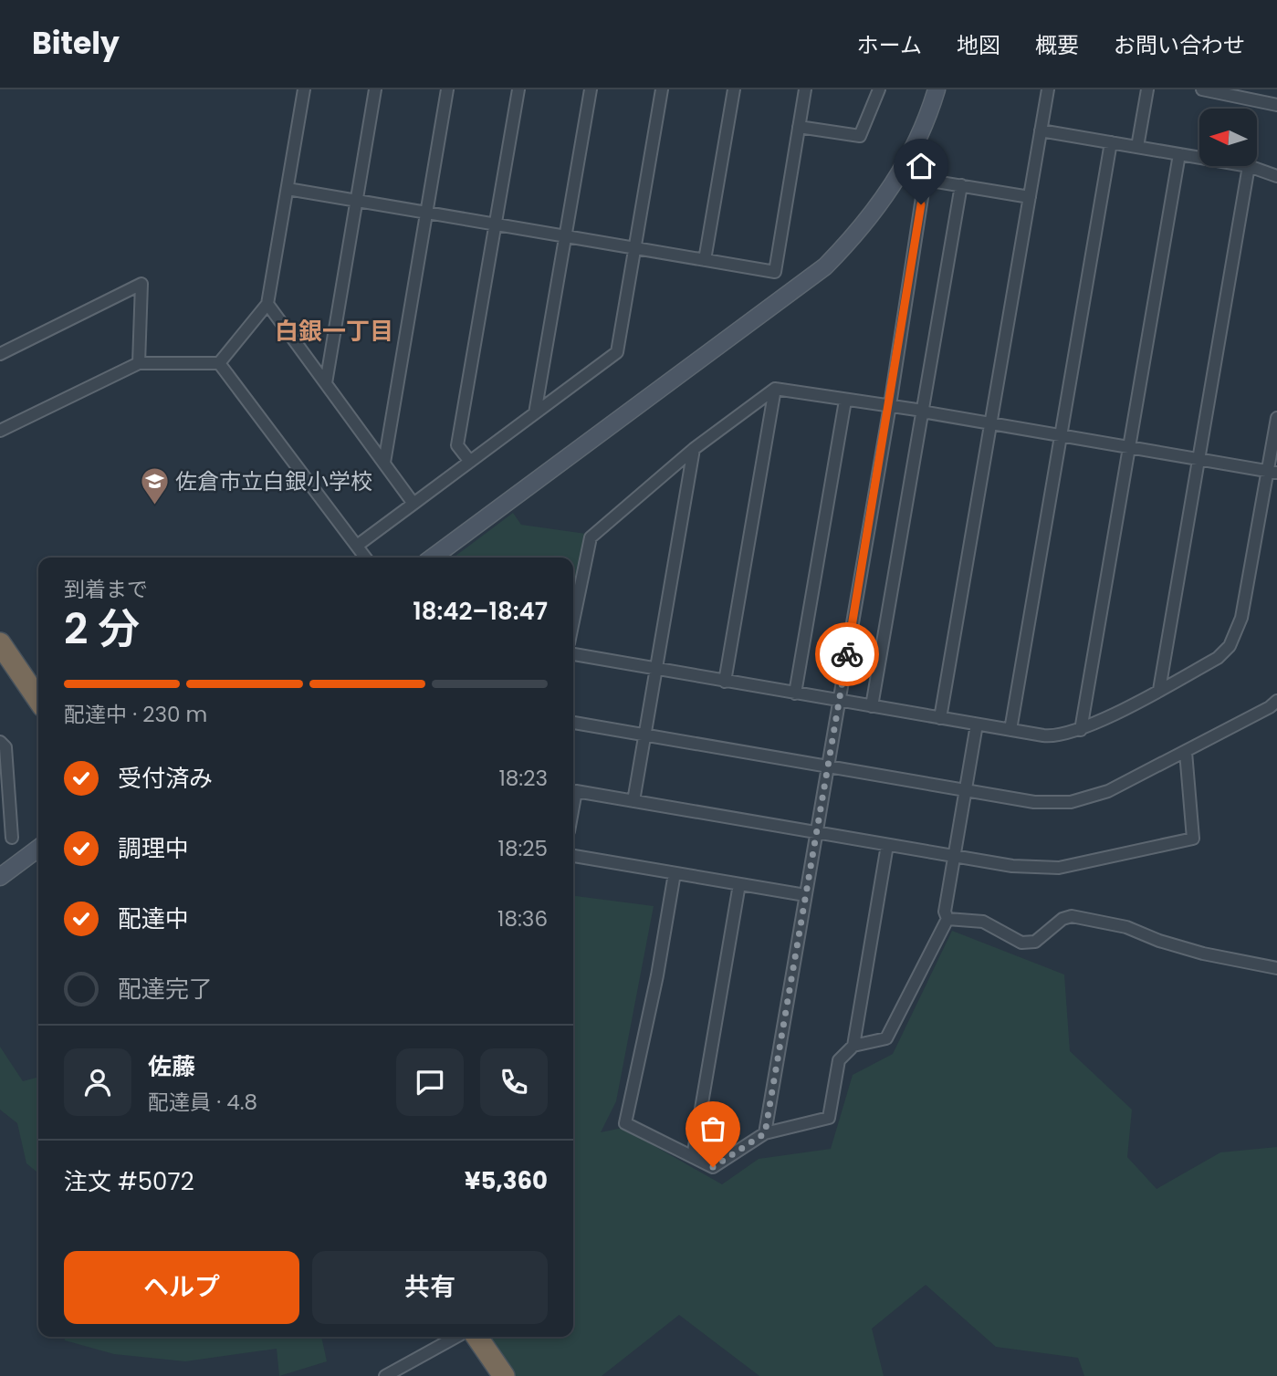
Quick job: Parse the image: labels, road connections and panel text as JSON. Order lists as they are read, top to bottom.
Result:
{
  "districts": ["白銀一丁目"],
  "places": {
    "school or university": ["佐倉市立白銀小学校"]
  },
  "north": "left",
  "page": {
    "header": "Bitely",
    "nav": [
      "ホーム",
      "地図",
      "概要",
      "お問い合わせ"
    ],
    "heading": ["2 分", "到着まで", "18:42–18:47"],
    "panel": [
      "佐藤",
      "配達員 · 4.8",
      "注文 #5072",
      "¥5,360"
    ],
    "bar": "配達中 · 230 m",
    "list": [
      ["受付済み", "18:23"],
      ["調理中", "18:25"],
      ["配達中", "18:36"],
      "配達完了"
    ],
    "buttons": ["ヘルプ", "共有"]
  }
}
